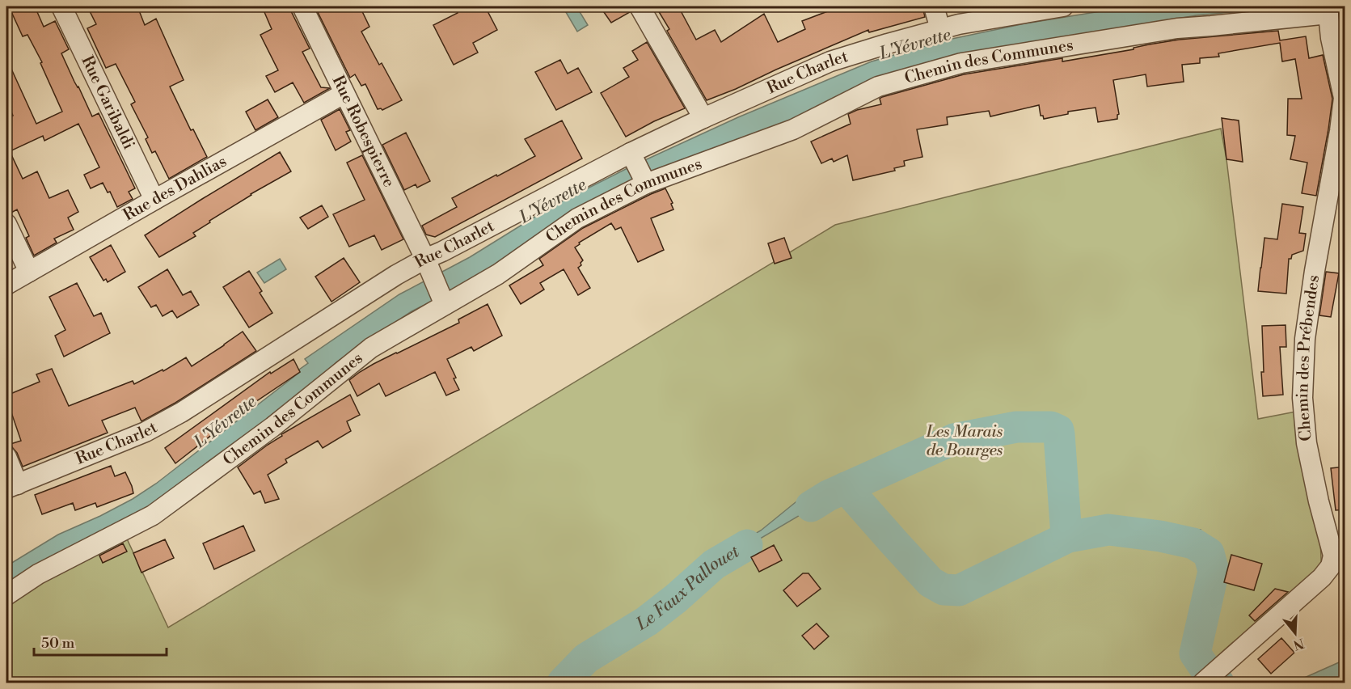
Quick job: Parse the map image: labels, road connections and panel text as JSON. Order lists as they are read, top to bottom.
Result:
{
  "streets": {
    "street": [
      "Chemin des Communes",
      "Rue Charlet",
      "Rue Garibaldi",
      "Rue Robespierre",
      "Rue des Dahlias",
      "Chemin des Prébendes"
    ]
  },
  "crossings": [
    ["Chemin des Communes", "Rue Robespierre"],
    ["Chemin des Communes", "Chemin des Prébendes"],
    ["Rue Charlet", "Rue Robespierre"],
    ["Rue Garibaldi", "Rue des Dahlias"],
    ["Rue Robespierre", "Rue des Dahlias"]
  ],
  "water": ["L'Yévrette", "Le Faux Pallouet"],
  "parks": ["Les Marais de Bourges"],
  "scale_bar": "50 m",
  "north": "bottom"
}
